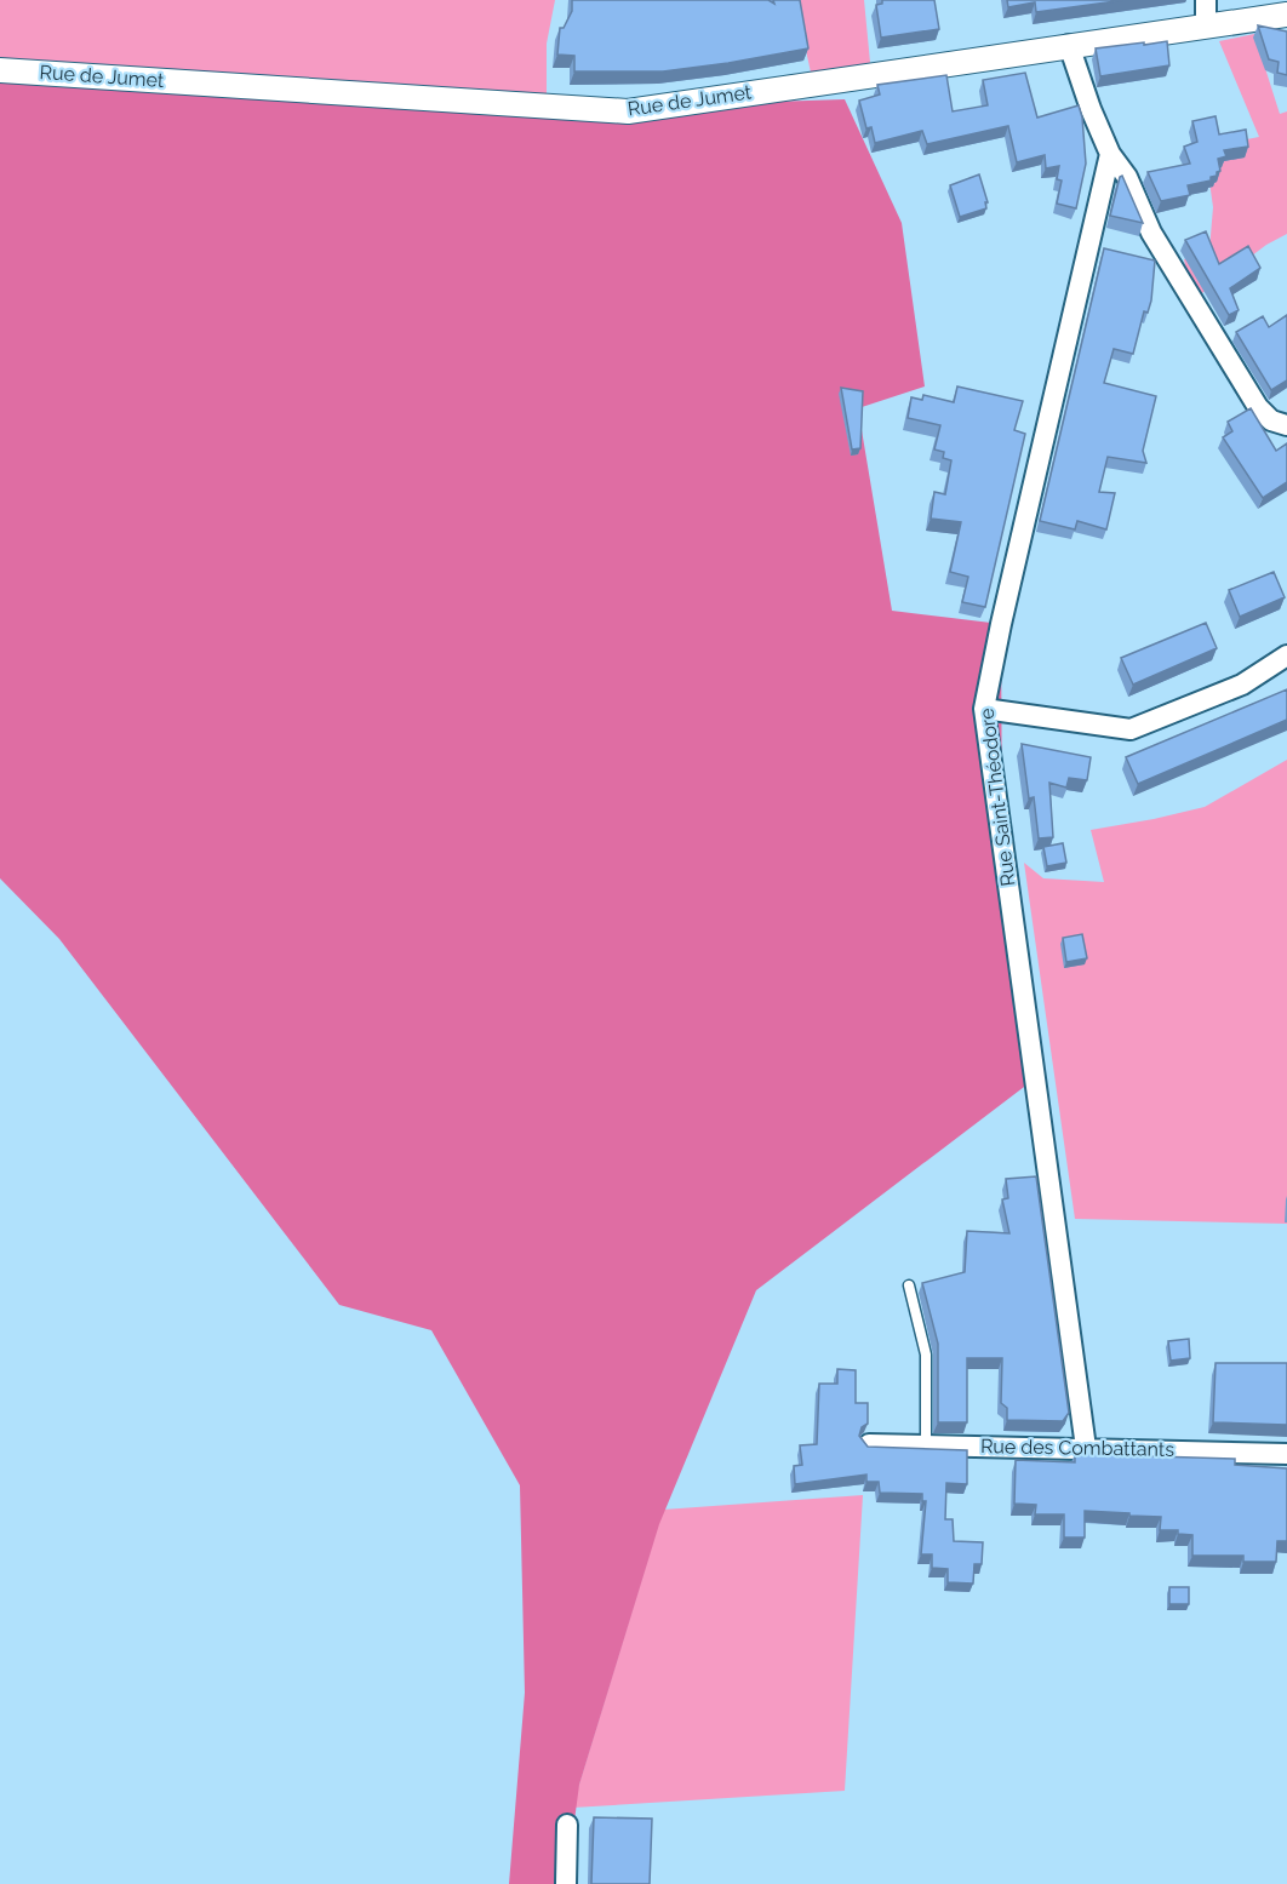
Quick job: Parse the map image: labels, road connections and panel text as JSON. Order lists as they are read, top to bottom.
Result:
{
  "streets": {
    "street": ["Rue de Jumet", "Rue Saint-Théodore", "Rue des Combattants"]
  },
  "crossings": [
    ["Rue Saint-Théodore", "Rue des Combattants"]
  ]
}
